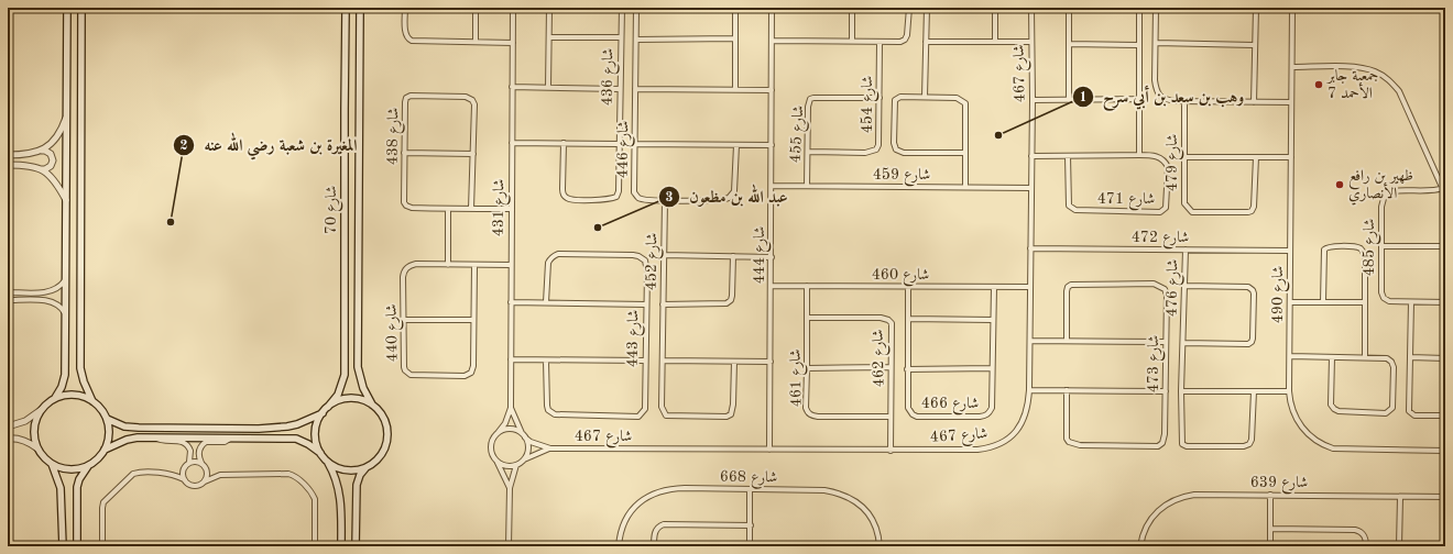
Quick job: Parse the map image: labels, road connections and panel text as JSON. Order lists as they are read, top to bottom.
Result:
{
  "streets": {
    "main road": ["شارع 70"],
    "street": [
      "شارع 467",
      "شارع 436",
      "شارع 454",
      "شارع 455",
      "شارع 438",
      "شارع 446",
      "شارع 479",
      "شارع 459",
      "شارع 471",
      "شارع 431",
      "شارع 472",
      "شارع 485",
      "شارع 444",
      "شارع 452",
      "شارع 460",
      "شارع 476",
      "شارع 490",
      "شارع 440",
      "شارع 443",
      "شارع 462",
      "شارع 473",
      "شارع 461",
      "شارع 466",
      "شارع 668",
      "شارع 639"
    ]
  },
  "crossings": [
    ["شارع 467", "شارع 459"],
    ["شارع 467", "شارع 471"],
    ["شارع 467", "شارع 431"],
    ["شارع 467", "شارع 472"],
    ["شارع 467", "شارع 444"],
    ["شارع 467", "شارع 460"],
    ["شارع 467", "شارع 462"],
    ["شارع 454", "شارع 455"],
    ["شارع 455", "شارع 459"],
    ["شارع 438", "شارع 431"],
    ["شارع 446", "شارع 452"],
    ["شارع 459", "شارع 444"],
    ["شارع 431", "شارع 440"],
    ["شارع 472", "شارع 476"],
    ["شارع 472", "شارع 490"],
    ["شارع 444", "شارع 460"],
    ["شارع 460", "شارع 461"],
    ["شارع 460", "شارع 466"],
    ["شارع 462", "شارع 461"]
  ],
  "places": [
    "جمعية جابر الأحمد 7",
    "وهب بن سعد بن أبي سرح",
    "ظهير بن رافع الأنصاري",
    "المغيرة بن شعبة رضي الله عنه",
    "عبد الله بن مظعون"
  ]
}
